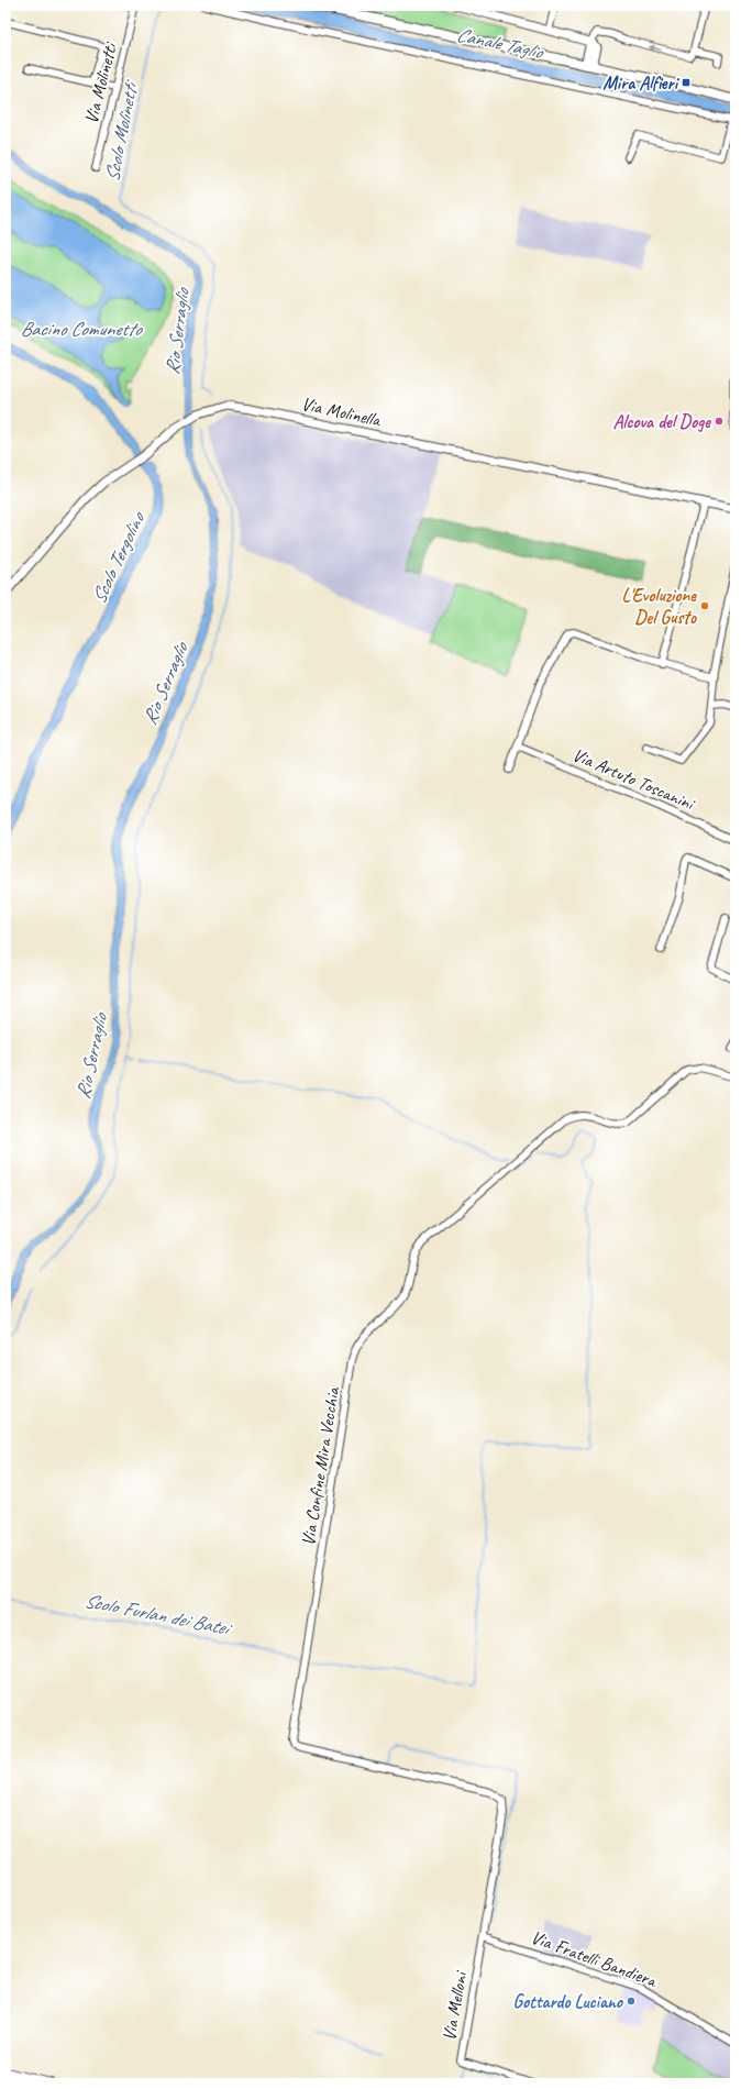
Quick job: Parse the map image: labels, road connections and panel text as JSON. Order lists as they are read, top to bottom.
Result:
{
  "streets": {
    "street": [
      "Via Molinetti",
      "Via Molinella",
      "Via Artuto Toscanini",
      "Via Confine Mira Vecchia",
      "Via Fratelli Bandiera",
      "Via Melloni"
    ]
  },
  "crossings": [
    ["Via Confine Mira Vecchia", "Via Fratelli Bandiera"],
    ["Via Confine Mira Vecchia", "Via Melloni"],
    ["Via Fratelli Bandiera", "Via Melloni"]
  ],
  "water": [
    "Canale Taglio",
    "Scolo Molinetti",
    "Bacino Comunetto",
    "Rio Serraglio",
    "Scolo Tergolino",
    "Scolo Furlan dei Batei"
  ],
  "places": {
    "transit": ["Mira Alfieri"],
    "other": ["Alcova del Doge", "L'Evoluzione Del Gusto", "Gottardo Luciano"]
  }
}
